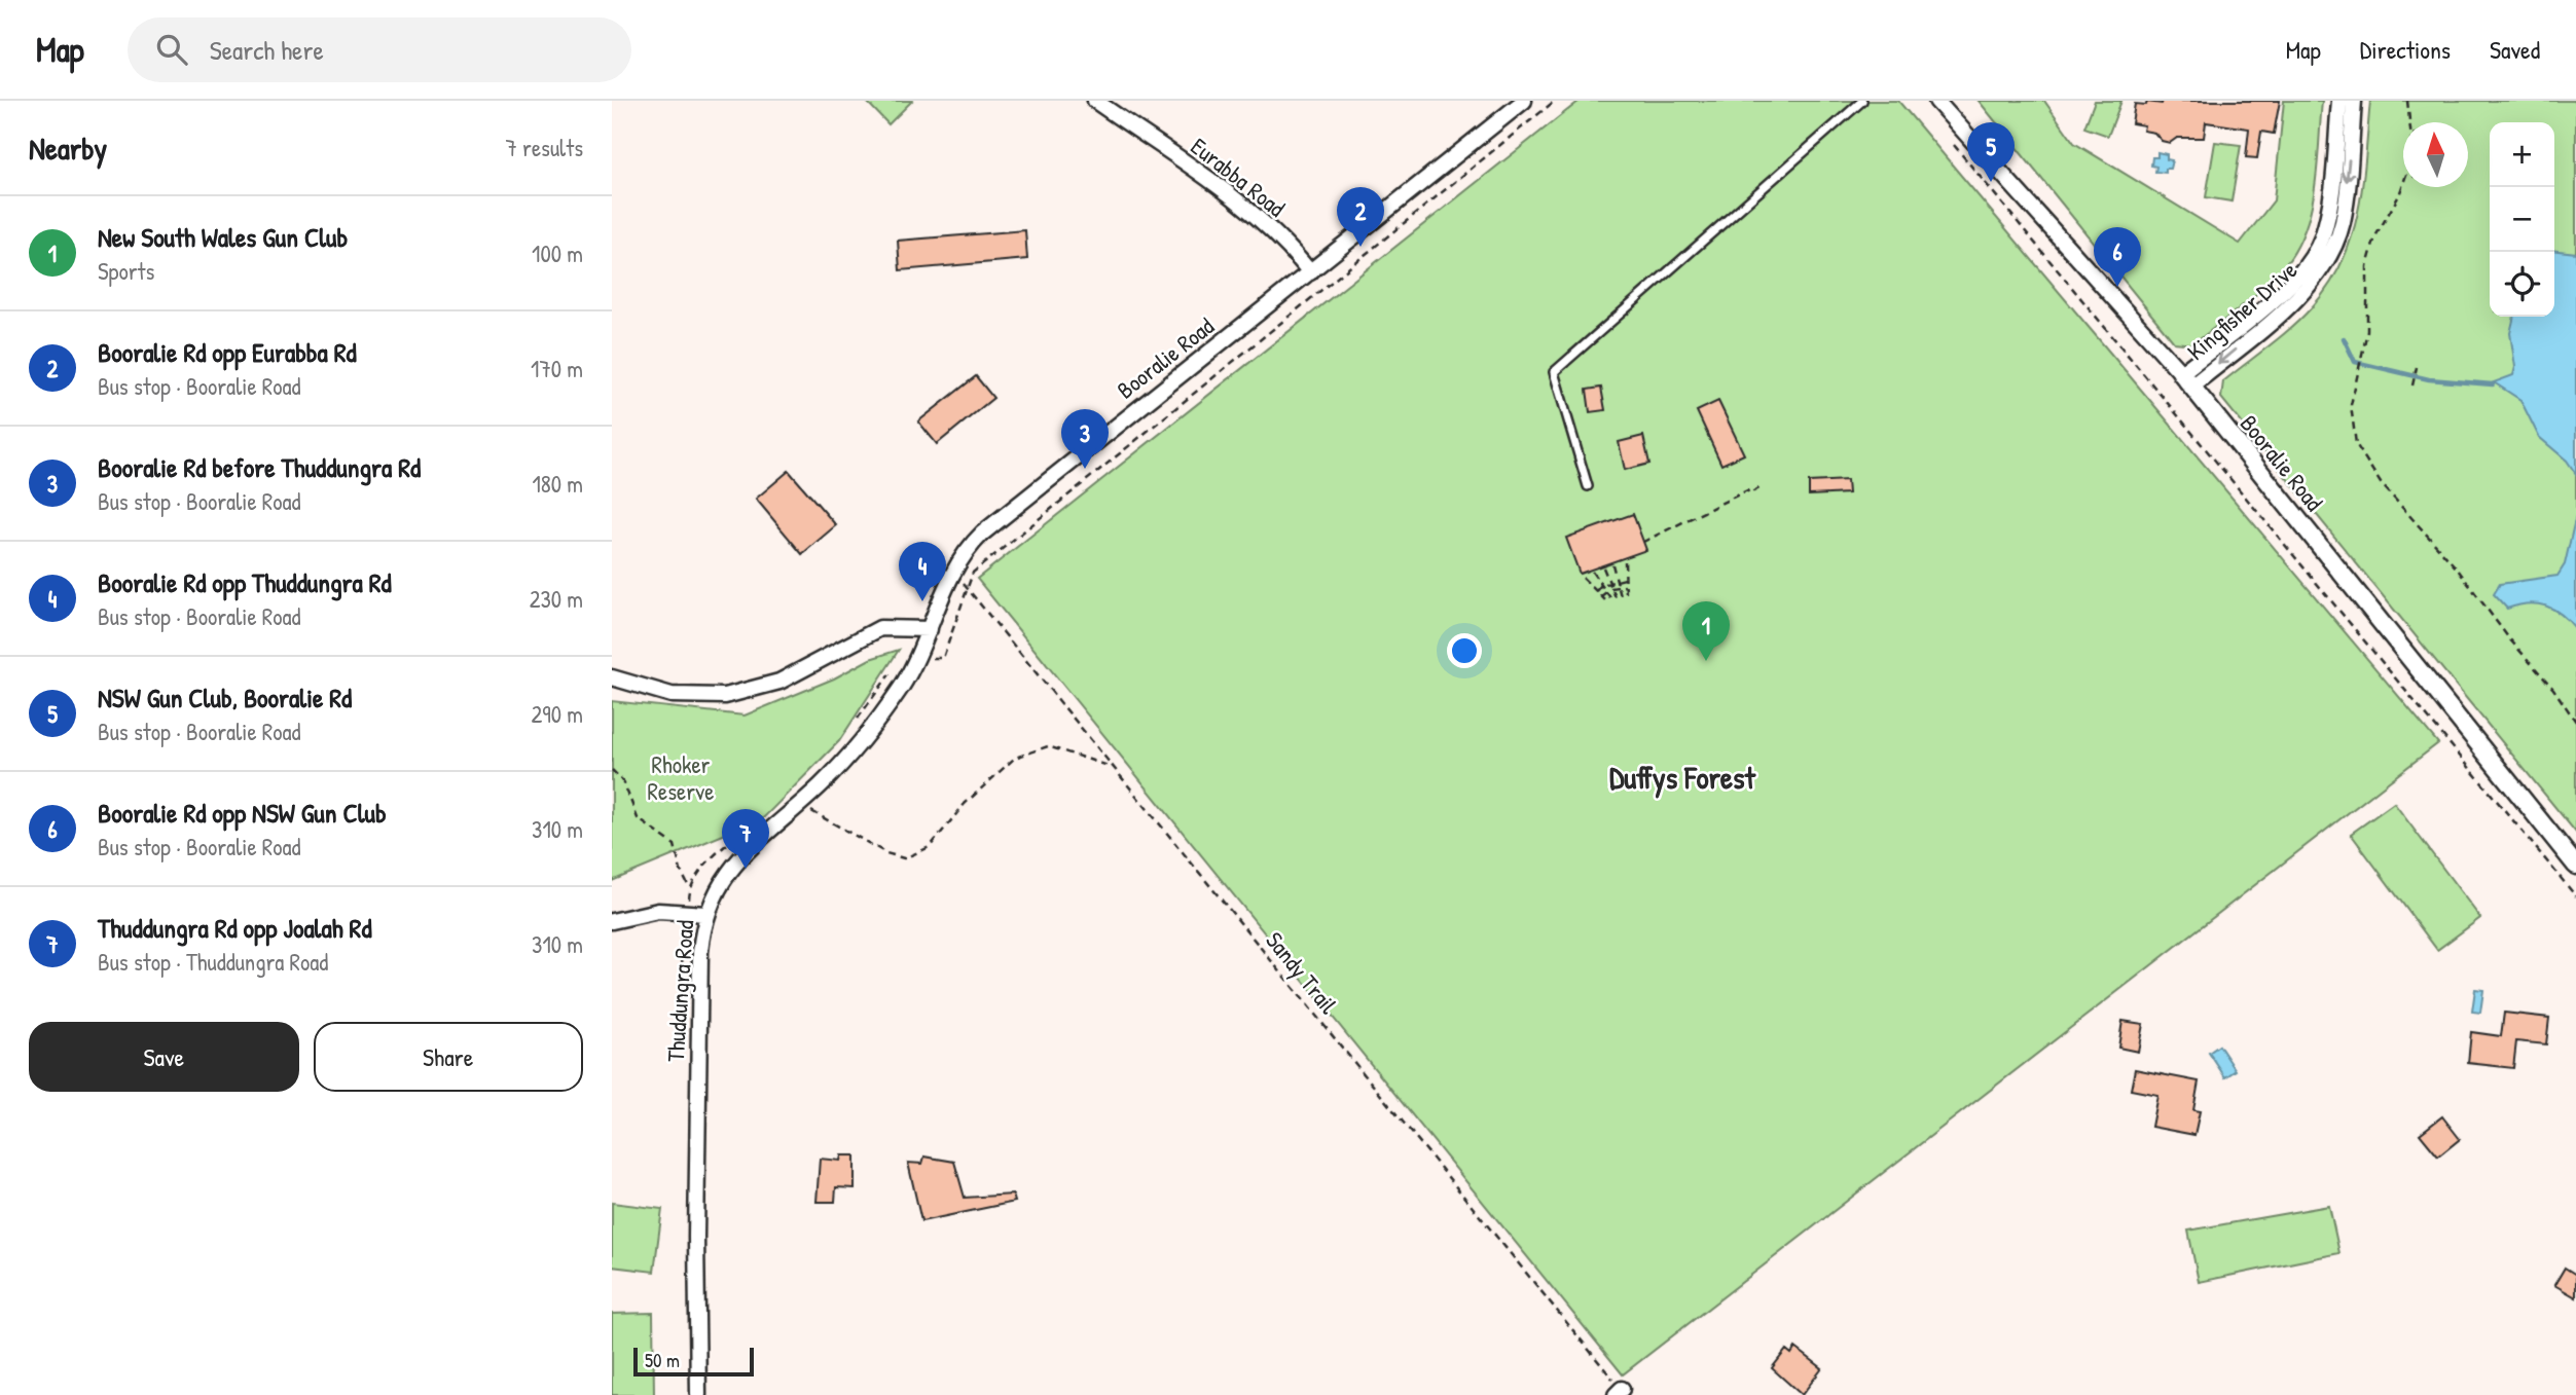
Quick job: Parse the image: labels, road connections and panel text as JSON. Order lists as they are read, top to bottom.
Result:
{
  "streets": {
    "street": [
      "Eurabba Road",
      "Kingfisher Drive",
      "Booralie Road",
      "Thuddungra Road"
    ],
    "path": ["Sandy Trail"]
  },
  "crossings": [
    ["Eurabba Road", "Booralie Road"],
    ["Kingfisher Drive", "Booralie Road"],
    ["Booralie Road", "Sandy Trail"],
    ["Booralie Road", "Thuddungra Road"]
  ],
  "districts": ["Duffys Forest"],
  "parks": ["Rhoker Reserve"],
  "scale_bar": "50 m",
  "north": "top",
  "page": {
    "header": "Map",
    "search": "Search here",
    "nav": ["Map", "Directions", "Saved"],
    "heading": ["Nearby", "7 results"],
    "map_buttons": ["+", "−"],
    "pins": [
      "5",
      "2",
      "6",
      "3",
      "4",
      "1",
      "7"
    ],
    "list": [
      {
        "mark": "1",
        "name": "New South Wales Gun Club",
        "note": "Sports",
        "value": "100 m"
      },
      {
        "mark": "2",
        "name": "Booralie Rd opp Eurabba Rd",
        "note": "Bus stop · Booralie Road",
        "value": "170 m"
      },
      {
        "mark": "3",
        "name": "Booralie Rd before Thuddungra Rd",
        "note": "Bus stop · Booralie Road",
        "value": "180 m"
      },
      {
        "mark": "4",
        "name": "Booralie Rd opp Thuddungra Rd",
        "note": "Bus stop · Booralie Road",
        "value": "230 m"
      },
      {
        "mark": "5",
        "name": "NSW Gun Club, Booralie Rd",
        "note": "Bus stop · Booralie Road",
        "value": "290 m"
      },
      {
        "mark": "6",
        "name": "Booralie Rd opp NSW Gun Club",
        "note": "Bus stop · Booralie Road",
        "value": "310 m"
      },
      {
        "mark": "7",
        "name": "Thuddungra Rd opp Joalah Rd",
        "note": "Bus stop · Thuddungra Road",
        "value": "310 m"
      }
    ],
    "buttons": ["Save", "Share"],
    "scale": "50 m"
  }
}
